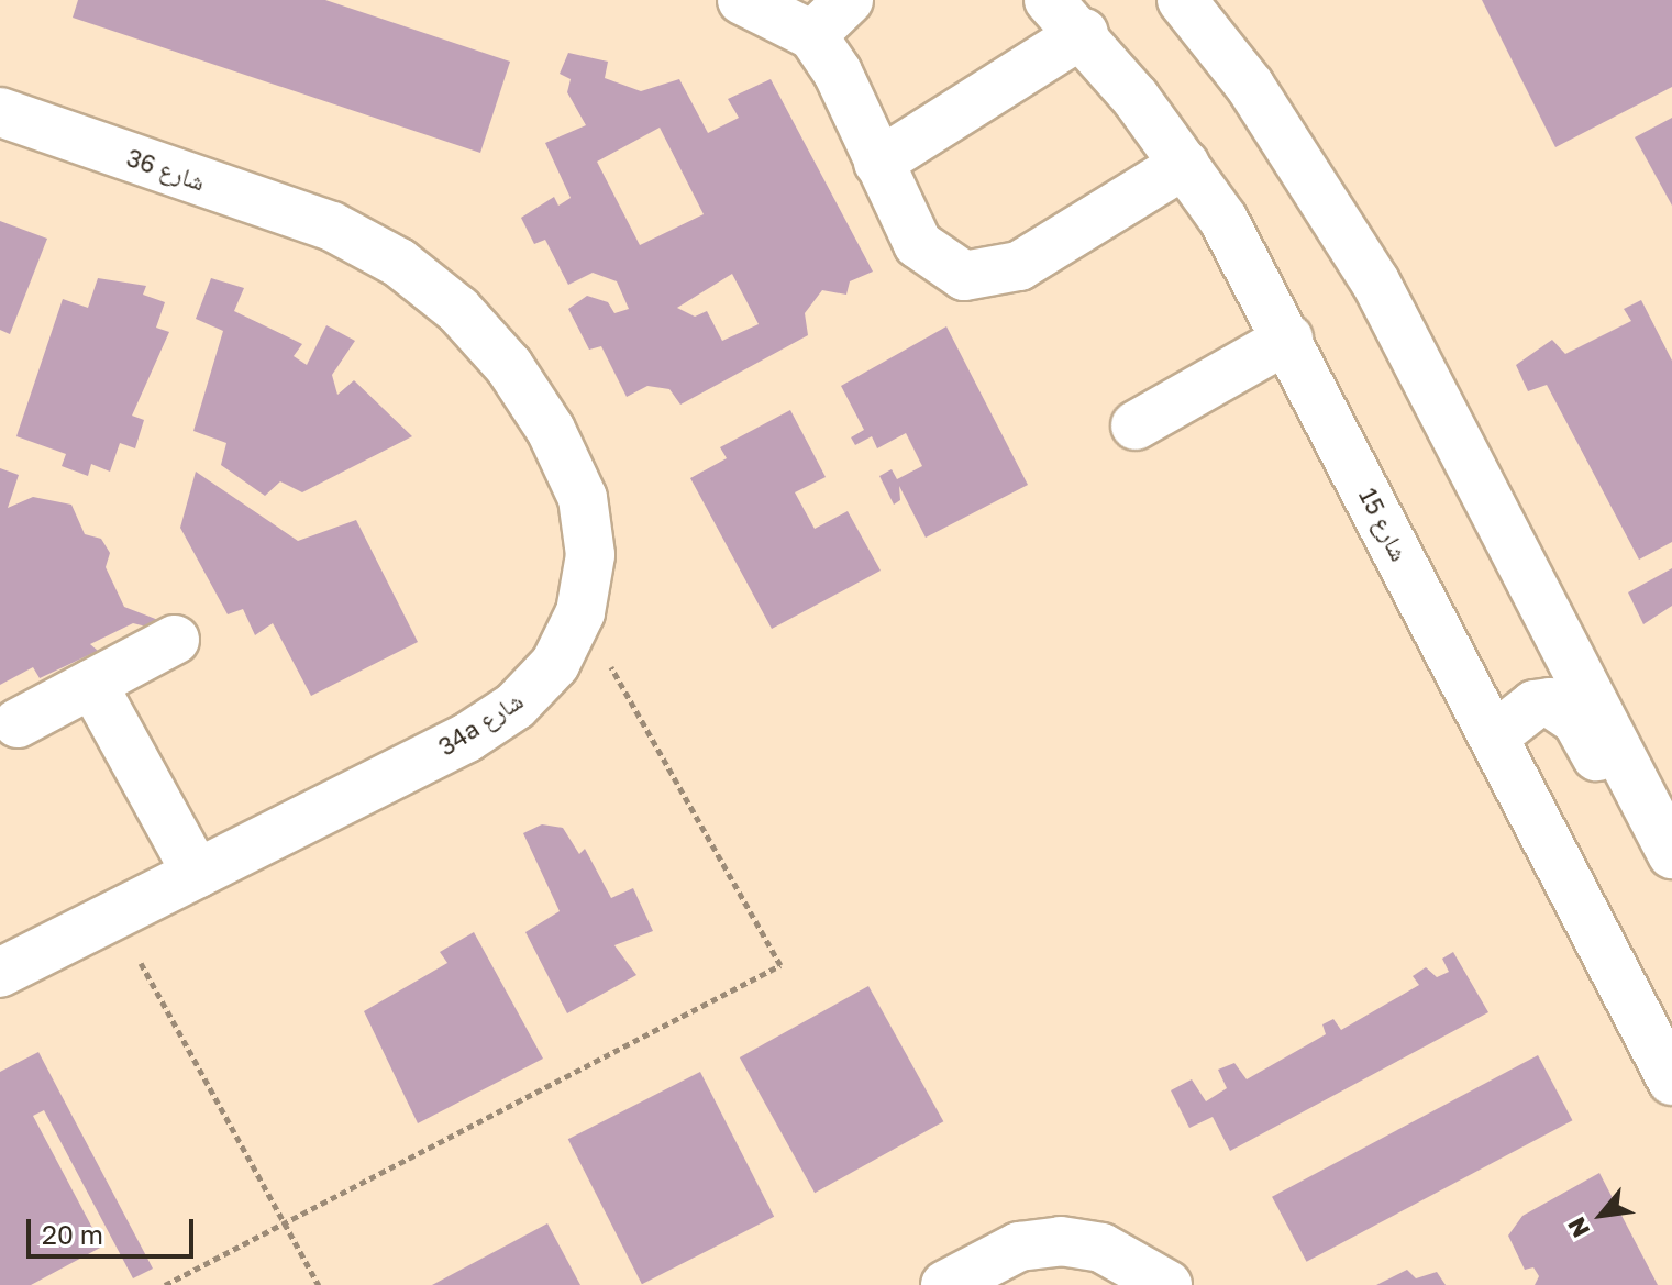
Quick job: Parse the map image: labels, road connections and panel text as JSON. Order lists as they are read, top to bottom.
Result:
{
  "streets": {
    "street": ["شارع 36", "شارع 15", "34a شارع"]
  },
  "crossings": [
    ["شارع 36", "34a شارع"]
  ],
  "scale_bar": "20 m",
  "north": "bottom left"
}
